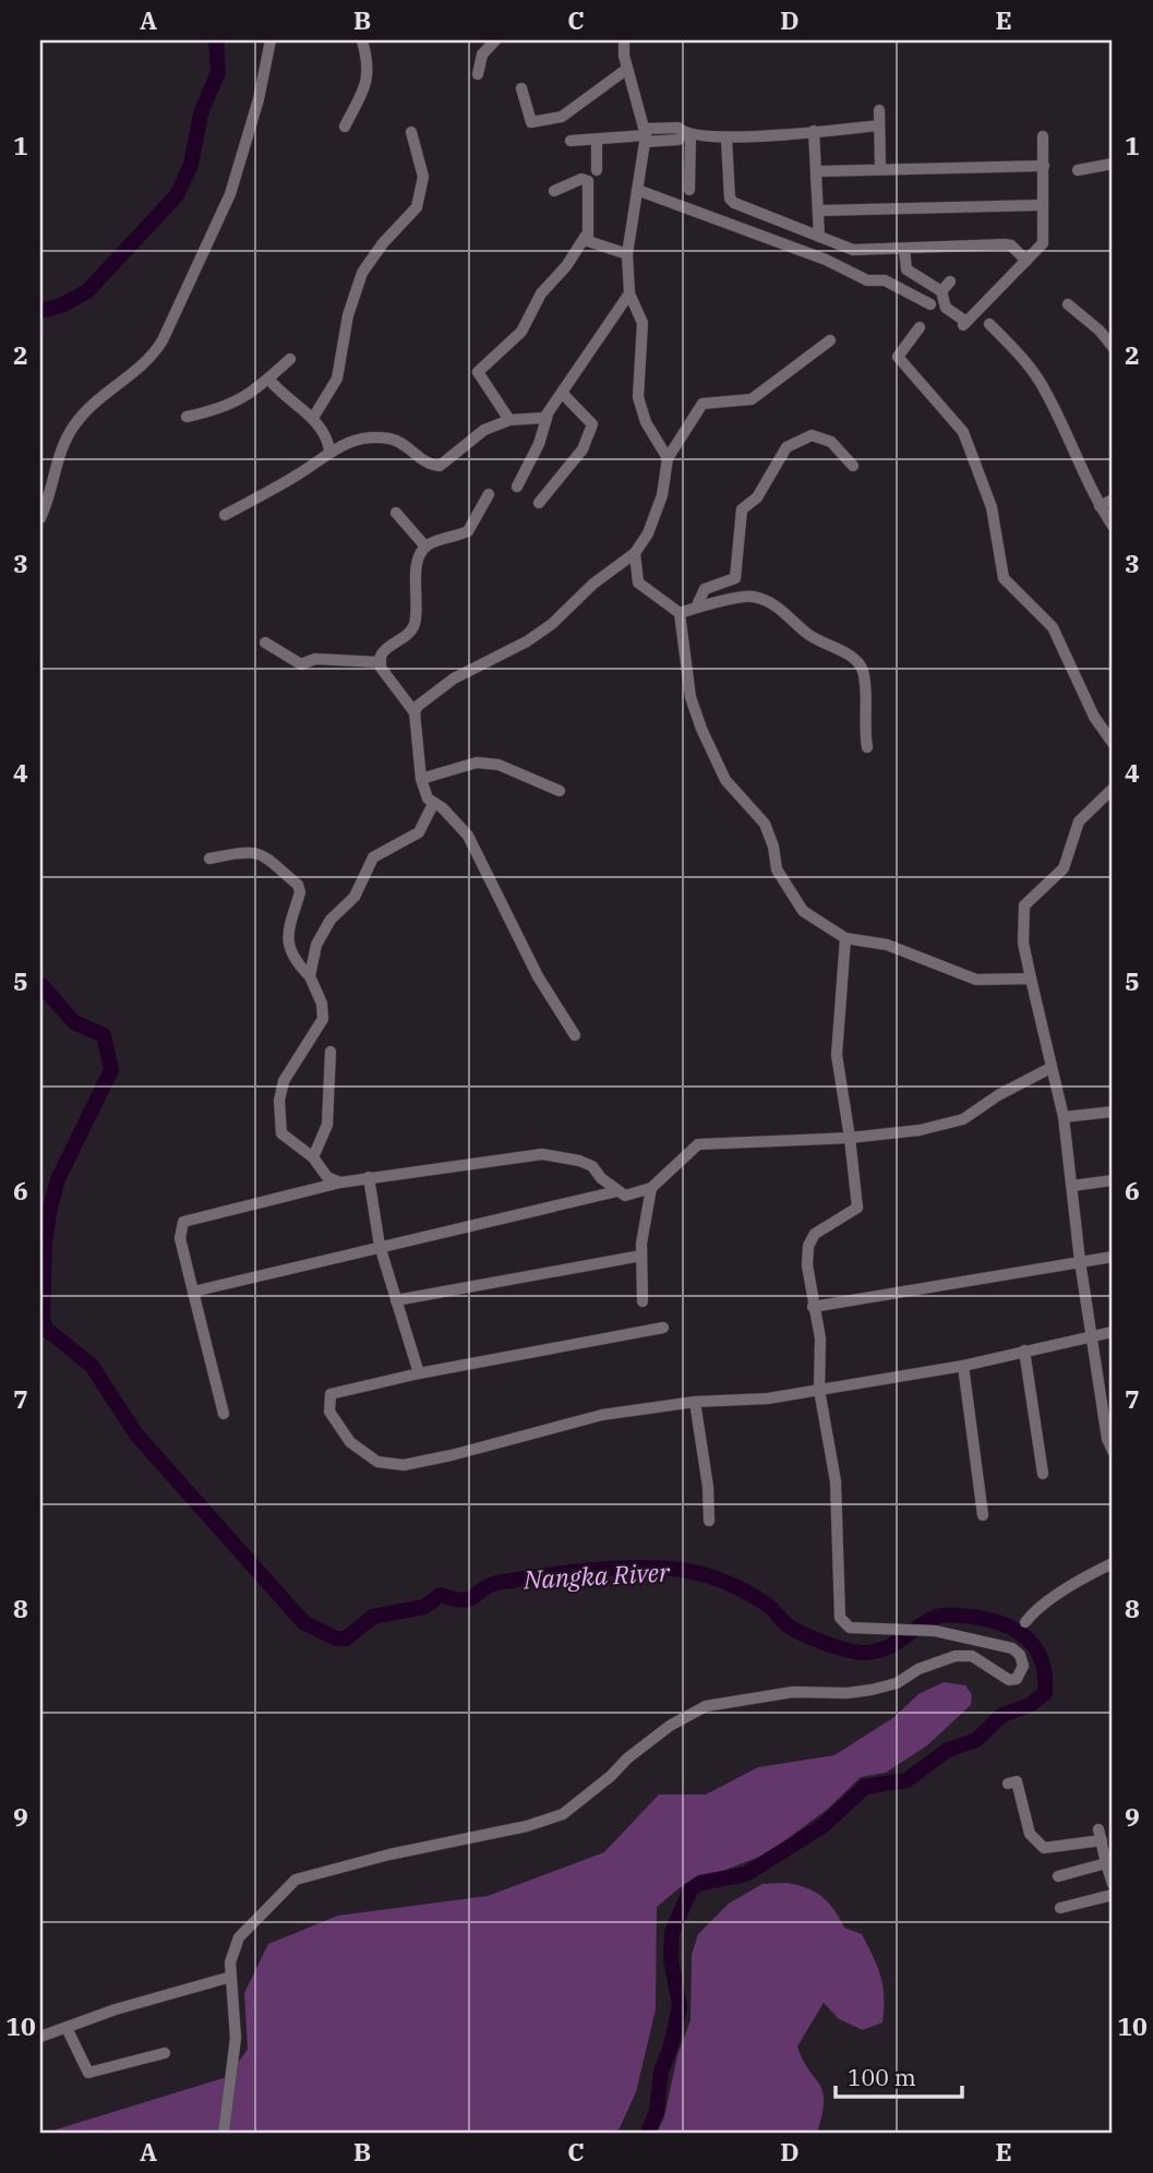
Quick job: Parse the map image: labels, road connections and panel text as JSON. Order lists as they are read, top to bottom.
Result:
{
  "water": ["Nangka River"],
  "scale_bar": "100 m",
  "grid": {
    "columns": [
      "A",
      "B",
      "C",
      "D",
      "E"
    ],
    "rows": [
      "1",
      "2",
      "3",
      "4",
      "5",
      "6",
      "7",
      "8",
      "9",
      "10"
    ]
  }
}
